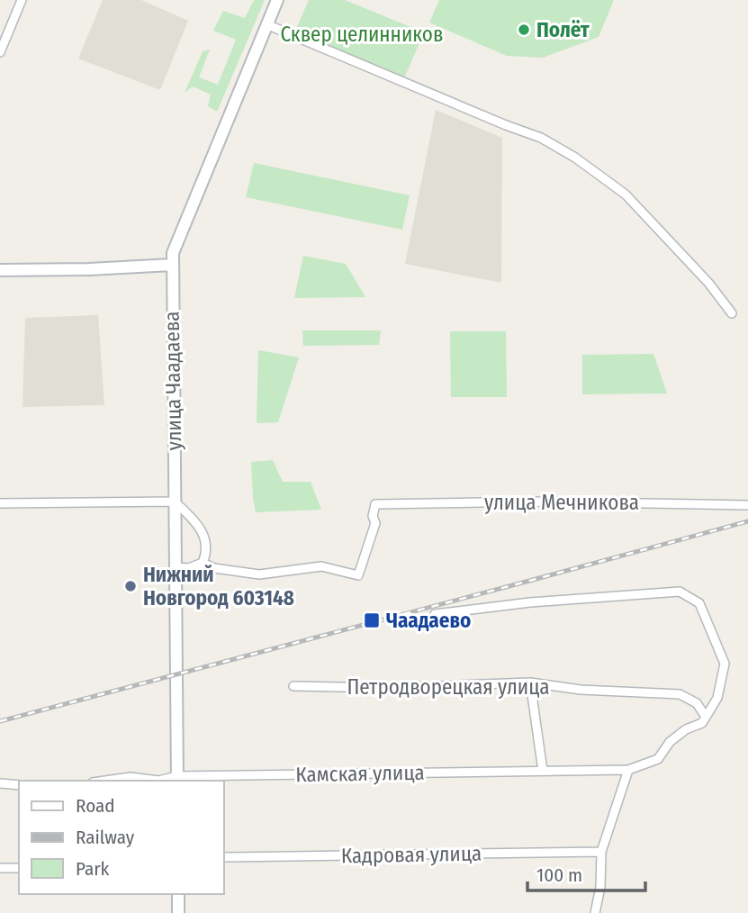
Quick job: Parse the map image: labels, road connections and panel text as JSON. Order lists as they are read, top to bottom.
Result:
{
  "streets": {
    "street": [
      "улица Чаадаева",
      "улица Мечникова",
      "Петродворецкая улица",
      "Камская улица",
      "Кадровая улица"
    ]
  },
  "crossings": [
    ["улица Чаадаева", "Камская улица"],
    ["Петродворецкая улица", "Камская улица"]
  ],
  "parks": ["Сквер целинников"],
  "places": {
    "other": ["Полёт", "Нижний Новгород 603148"],
    "transit": ["Чаадаево"]
  },
  "legend": ["Road", "Railway", "Park"],
  "scale_bar": "100 m"
}
